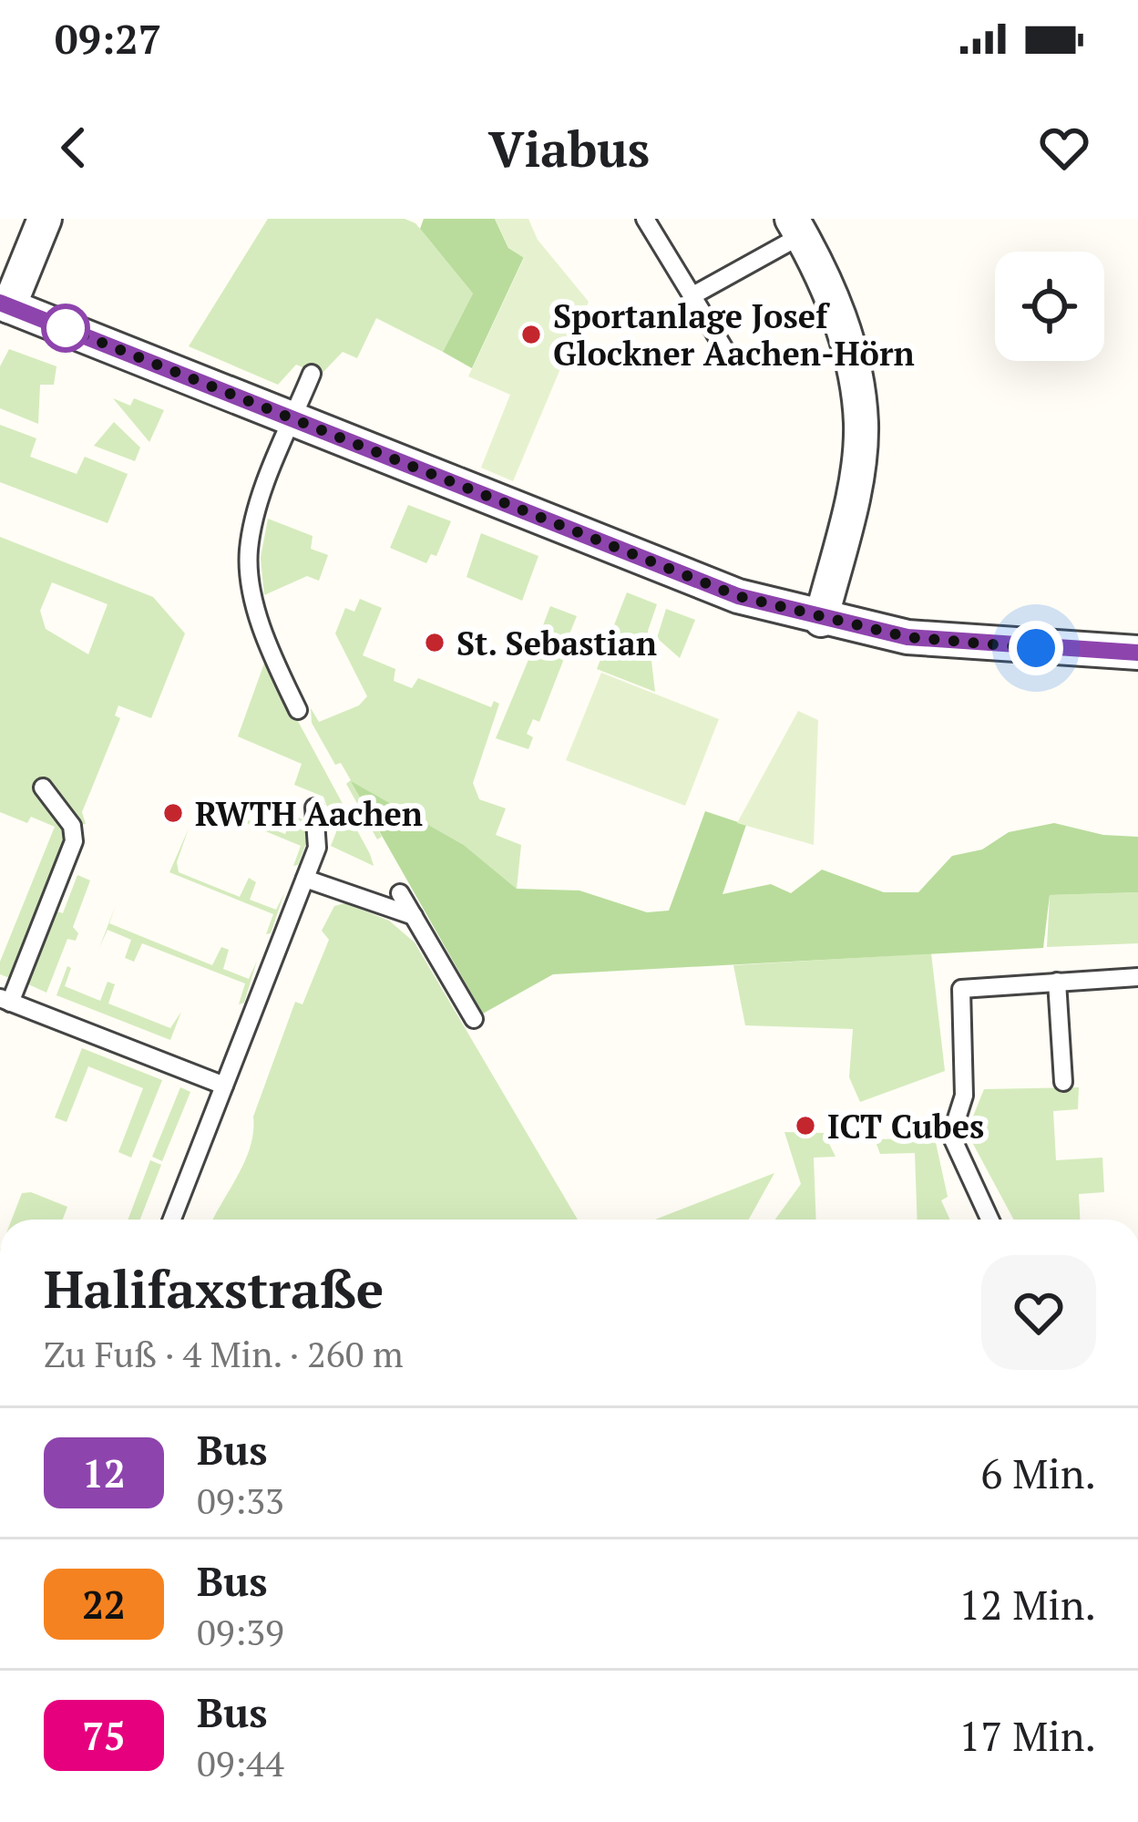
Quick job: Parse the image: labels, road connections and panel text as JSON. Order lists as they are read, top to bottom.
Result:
{
  "places": [
    "Sportanlage Josef Glockner Aachen-Hörn",
    "St. Sebastian",
    "RWTH Aachen",
    "ICT Cubes"
  ],
  "lines": ["bus line 12"],
  "page": {
    "status": "09:27",
    "header": "Viabus",
    "heading": ["Halifaxstraße", "Zu Fuß · 4 Min. · 260 m"],
    "list": [
      {
        "mark": "12",
        "name": "Bus",
        "note": "09:33",
        "value": "6 Min."
      },
      {
        "mark": "22",
        "name": "Bus",
        "note": "09:39",
        "value": "12 Min."
      },
      {
        "mark": "75",
        "name": "Bus",
        "note": "09:44",
        "value": "17 Min."
      }
    ]
  }
}
